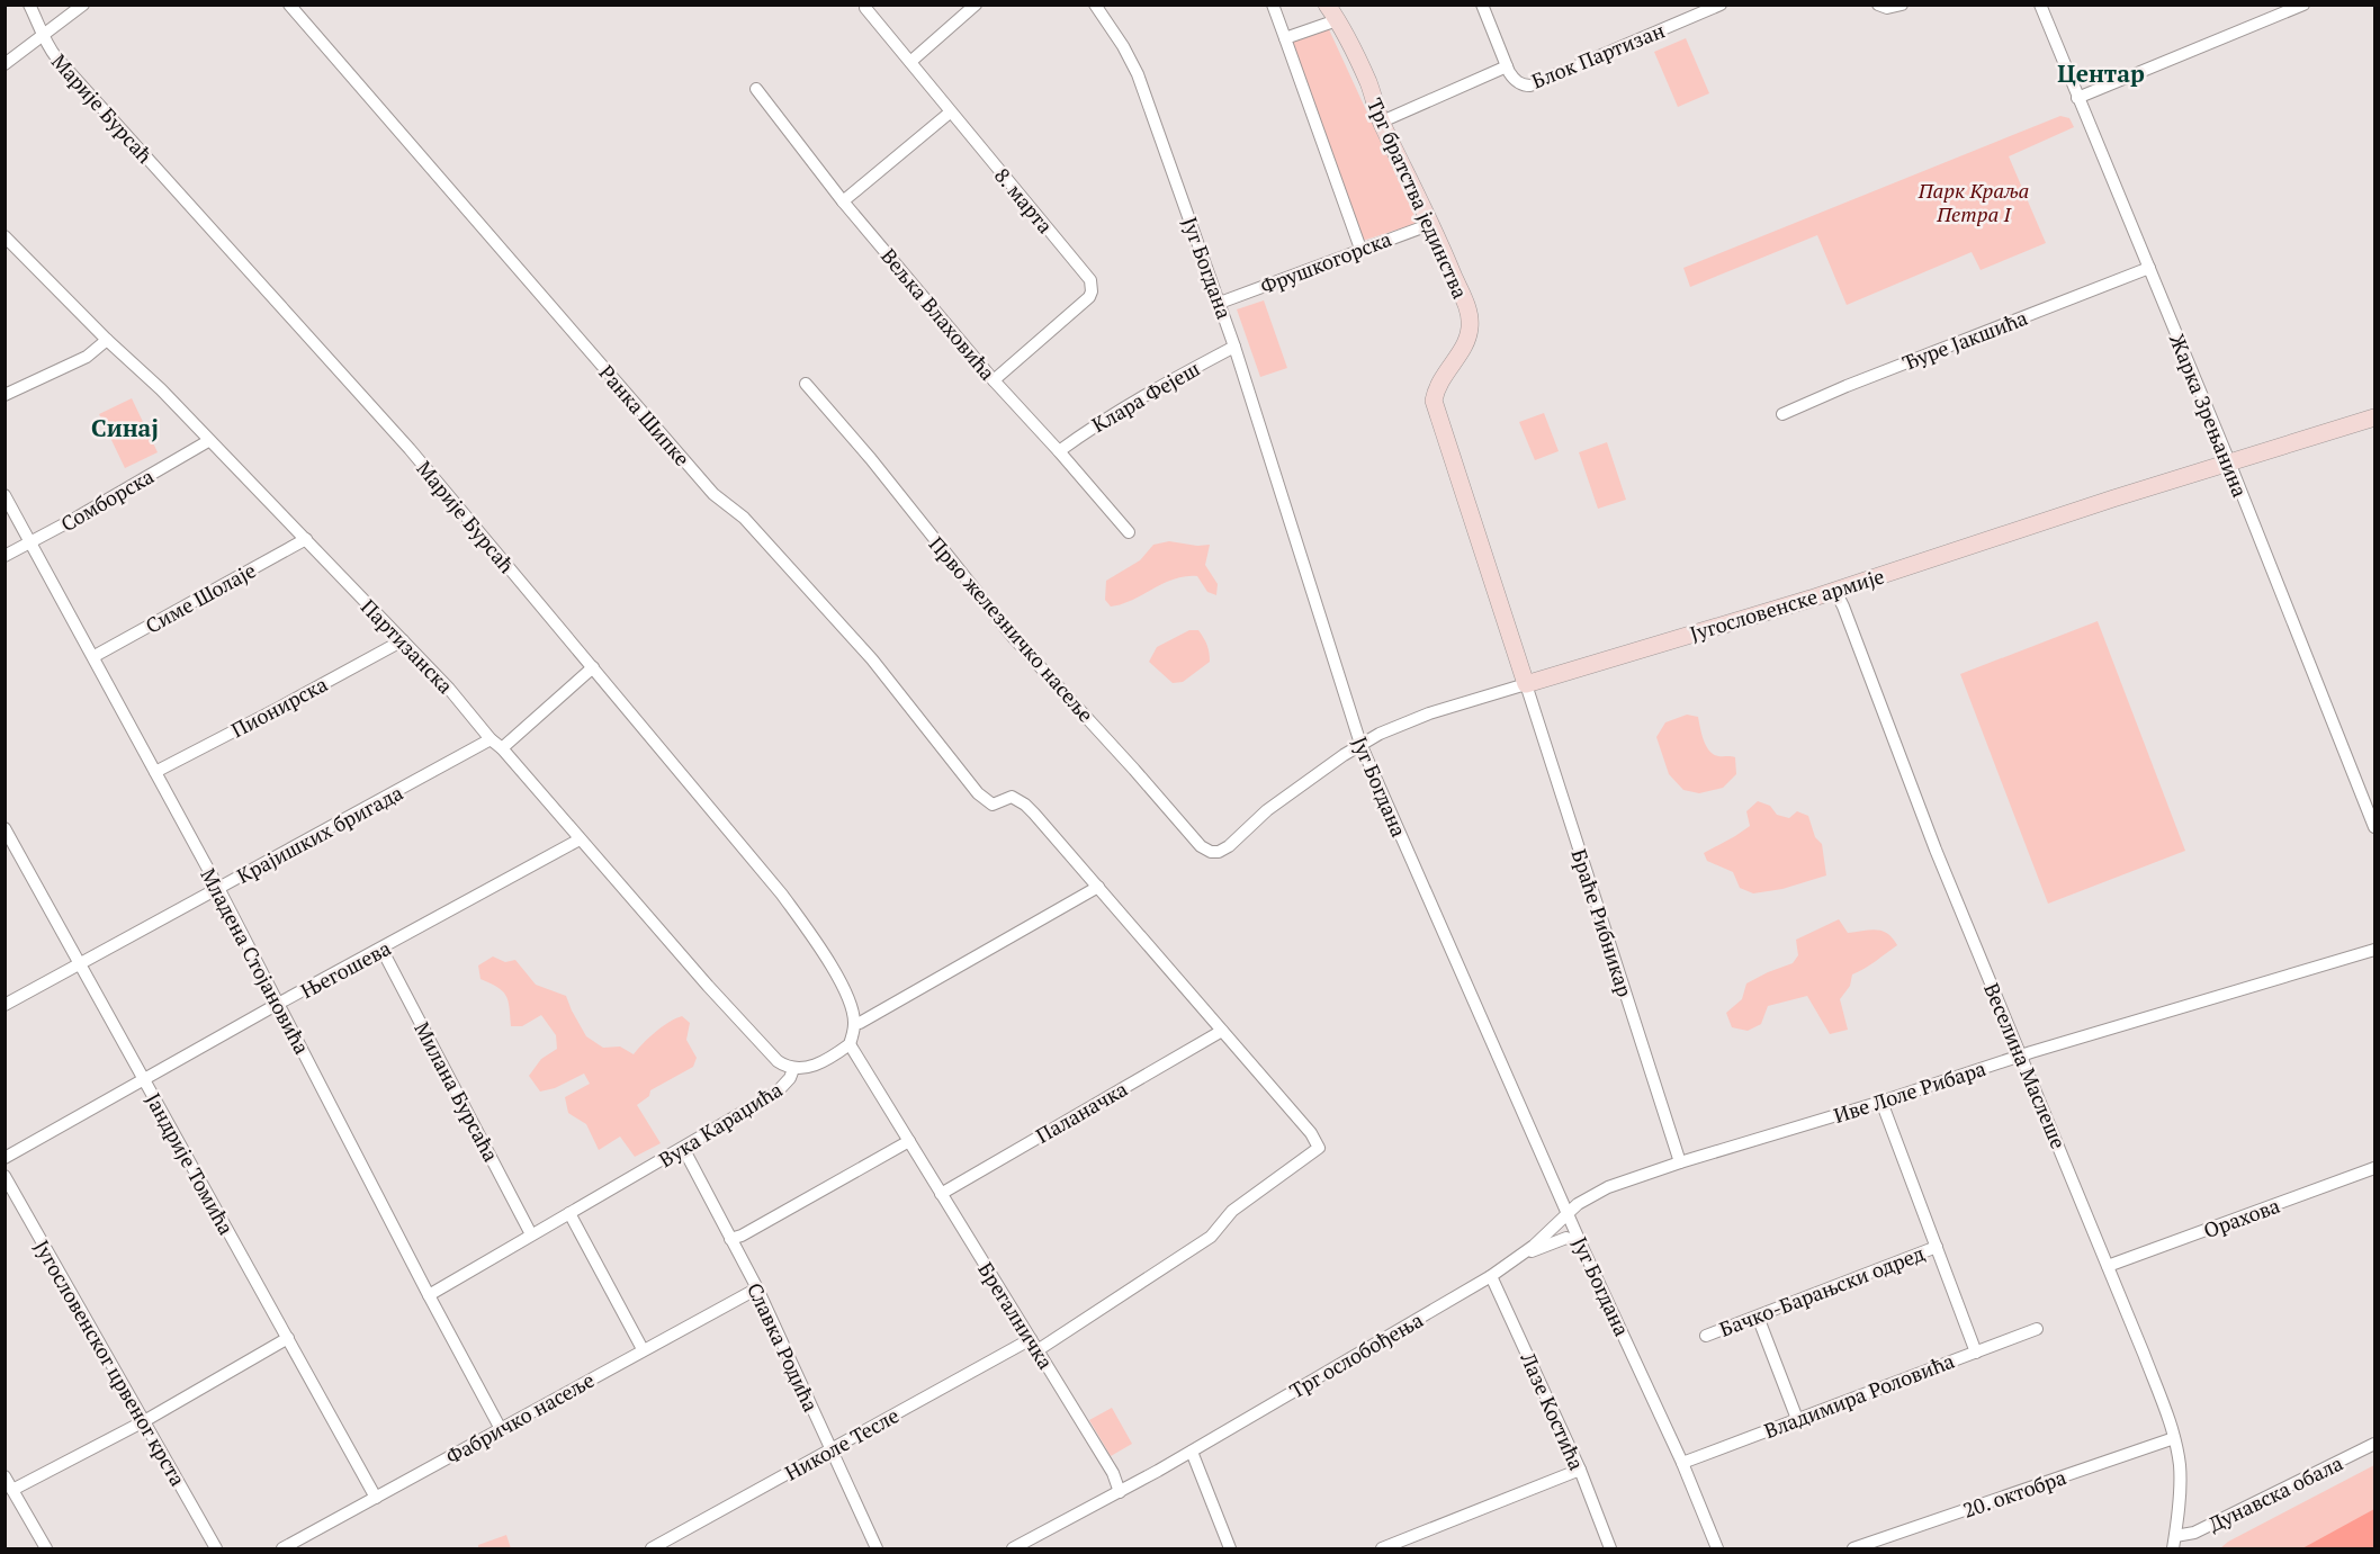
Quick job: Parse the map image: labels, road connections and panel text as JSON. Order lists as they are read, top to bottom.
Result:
{
  "streets": {
    "street": [
      "Блок Партизан",
      "Марије Бурсаћ",
      "Трг братства јединства",
      "8. марта",
      "Фрушкогорска",
      "Југ Богдана",
      "Вељка Влаховића",
      "Ђуре Јакшића",
      "Клара Фејеш",
      "Ранка Шипке",
      "Жарка Зрењанина",
      "Сомборска",
      "Симе Шолаје",
      "Југословенске армије",
      "Прво железничко насеље",
      "Партизанска",
      "Пионирска",
      "Крајишких бригада",
      "Браће Рибникар",
      "Младена Стојановића",
      "Његошева",
      "Веселина Маслеше",
      "Милана Бурсаћа",
      "Иве Лоле Рибара",
      "Паланачка",
      "Вука Караџића",
      "Јандрије Томића",
      "Орахова",
      "Бачко-Барањски одред",
      "Брегалничка",
      "Славка Родића",
      "Трг ослобођења",
      "Југословенског црвеног крста",
      "Владимира Роловића",
      "Лазе Костића",
      "Фабричко насеље",
      "Николе Тесле",
      "20. октобра",
      "Дунавска обала"
    ]
  },
  "crossings": [
    ["Трг братства јединства", "Фрушкогорска"],
    ["Трг братства јединства", "Југословенске армије"],
    ["Трг братства јединства", "Браће Рибникар"],
    ["8. марта", "Вељка Влаховића"],
    ["Фрушкогорска", "Југ Богдана"],
    ["Југ Богдана", "Клара Фејеш"],
    ["Југ Богдана", "Југословенске армије"],
    ["Југ Богдана", "Иве Лоле Рибара"],
    ["Југ Богдана", "Трг ослобођења"],
    ["Југ Богдана", "Владимира Роловића"],
    ["Вељка Влаховића", "Клара Фејеш"],
    ["Ђуре Јакшића", "Жарка Зрењанина"],
    ["Жарка Зрењанина", "Југословенске армије"],
    ["Сомборска", "Партизанска"],
    ["Сомборска", "Младена Стојановића"],
    ["Симе Шолаје", "Партизанска"],
    ["Симе Шолаје", "Младена Стојановића"],
    ["Југословенске армије", "Прво железничко насеље"],
    ["Југословенске армије", "Браће Рибникар"],
    ["Југословенске армије", "Веселина Маслеше"],
    ["Партизанска", "Пионирска"],
    ["Партизанска", "Крајишких бригада"],
    ["Партизанска", "Његошева"],
    ["Партизанска", "Вука Караџића"],
    ["Пионирска", "Младена Стојановића"],
    ["Крајишких бригада", "Младена Стојановића"],
    ["Крајишких бригада", "Јандрије Томића"],
    ["Браће Рибникар", "Иве Лоле Рибара"],
    ["Младена Стојановића", "Његошева"],
    ["Младена Стојановића", "Вука Караџића"],
    ["Младена Стојановића", "Фабричко насеље"],
    ["Његошева", "Милана Бурсаћа"],
    ["Његошева", "Јандрије Томића"],
    ["Веселина Маслеше", "Иве Лоле Рибара"],
    ["Веселина Маслеше", "Орахова"],
    ["Веселина Маслеше", "20. октобра"],
    ["Веселина Маслеше", "Дунавска обала"],
    ["Милана Бурсаћа", "Вука Караџића"],
    ["Иве Лоле Рибара", "Трг ослобођења"],
    ["Паланачка", "Брегалничка"],
    ["Вука Караџића", "Брегалничка"],
    ["Вука Караџића", "Славка Родића"],
    ["Јандрије Томића", "Фабричко насеље"],
    ["Брегалничка", "Трг ослобођења"],
    ["Брегалничка", "Николе Тесле"],
    ["Славка Родића", "Фабричко насеље"],
    ["Славка Родића", "Николе Тесле"],
    ["Трг ослобођења", "Лазе Костића"]
  ],
  "districts": ["Центар", "Синај"],
  "parks": ["Парк Краља Петра I"]
}
